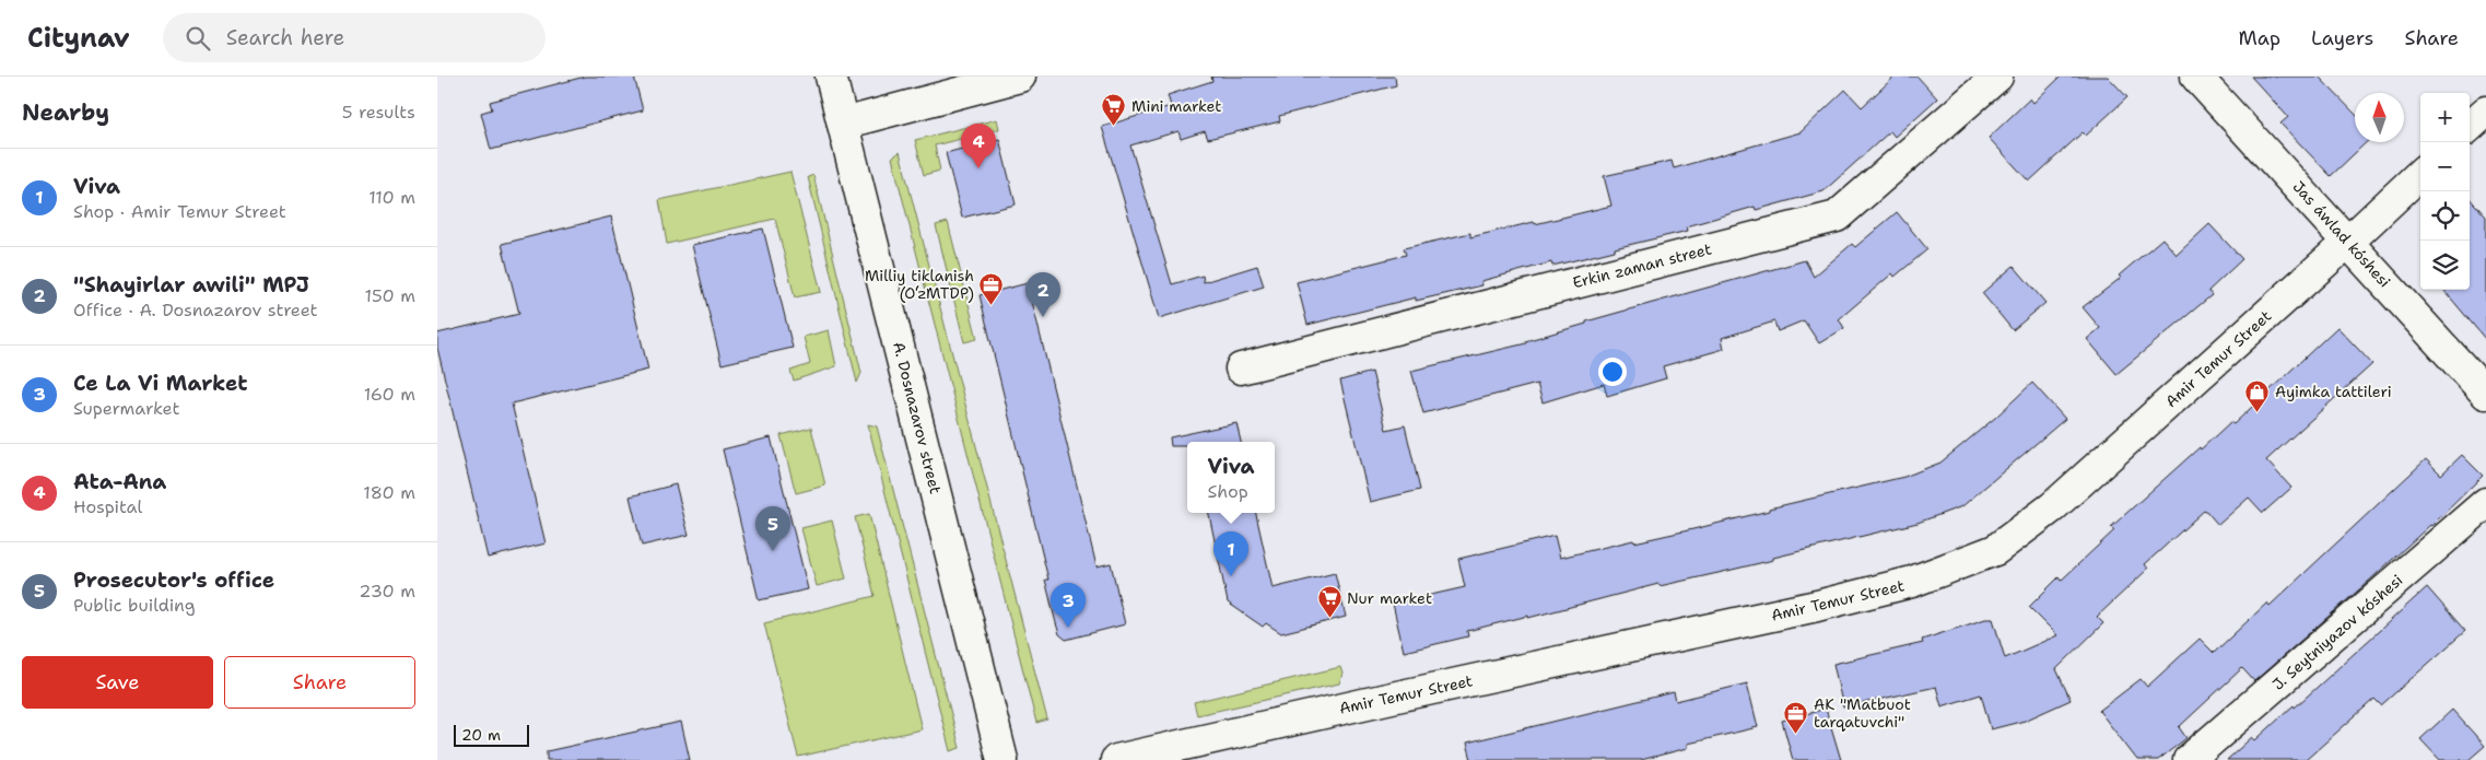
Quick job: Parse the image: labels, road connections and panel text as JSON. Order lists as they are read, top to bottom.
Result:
{
  "streets": {
    "street": [
      "Jas áwlad kóshesi",
      "Erkin zaman street",
      "Amir Temur Street",
      "A. Dosnazarov street",
      "J. Seytniyazov kóshesi"
    ]
  },
  "crossings": [
    ["Jas áwlad kóshesi", "Amir Temur Street"]
  ],
  "places": {
    "supermarket": ["Mini market", "Nur market"],
    "office": ["Milliy tiklanish (O‘zMTDP)", "AK \"Matbuot tarqatuvchi\""],
    "shop": ["Ayimka tattileri"]
  },
  "scale_bar": "20 m",
  "north": "top",
  "page": {
    "header": "Citynav",
    "search": "Search here",
    "nav": ["Map", "Layers", "Share"],
    "heading": ["Nearby", "5 results"],
    "map_buttons": ["+", "−"],
    "pins": [
      "4",
      "2",
      "5",
      "1",
      "3"
    ],
    "list": [
      {
        "mark": "1",
        "name": "Viva",
        "note": "Shop · Amir Temur Street",
        "value": "110 m"
      },
      {
        "mark": "2",
        "name": "\"Shayirlar awili\" MPJ",
        "note": "Office · A. Dosnazarov street",
        "value": "150 m"
      },
      {
        "mark": "3",
        "name": "Ce La Vi Market",
        "note": "Supermarket",
        "value": "160 m"
      },
      {
        "mark": "4",
        "name": "Ata-Ana",
        "note": "Hospital",
        "value": "180 m"
      },
      {
        "mark": "5",
        "name": "Prosecutor's office",
        "note": "Public building",
        "value": "230 m"
      }
    ],
    "popup": ["Viva", "Shop"],
    "buttons": ["Save", "Share"],
    "scale": "20 m"
  }
}
